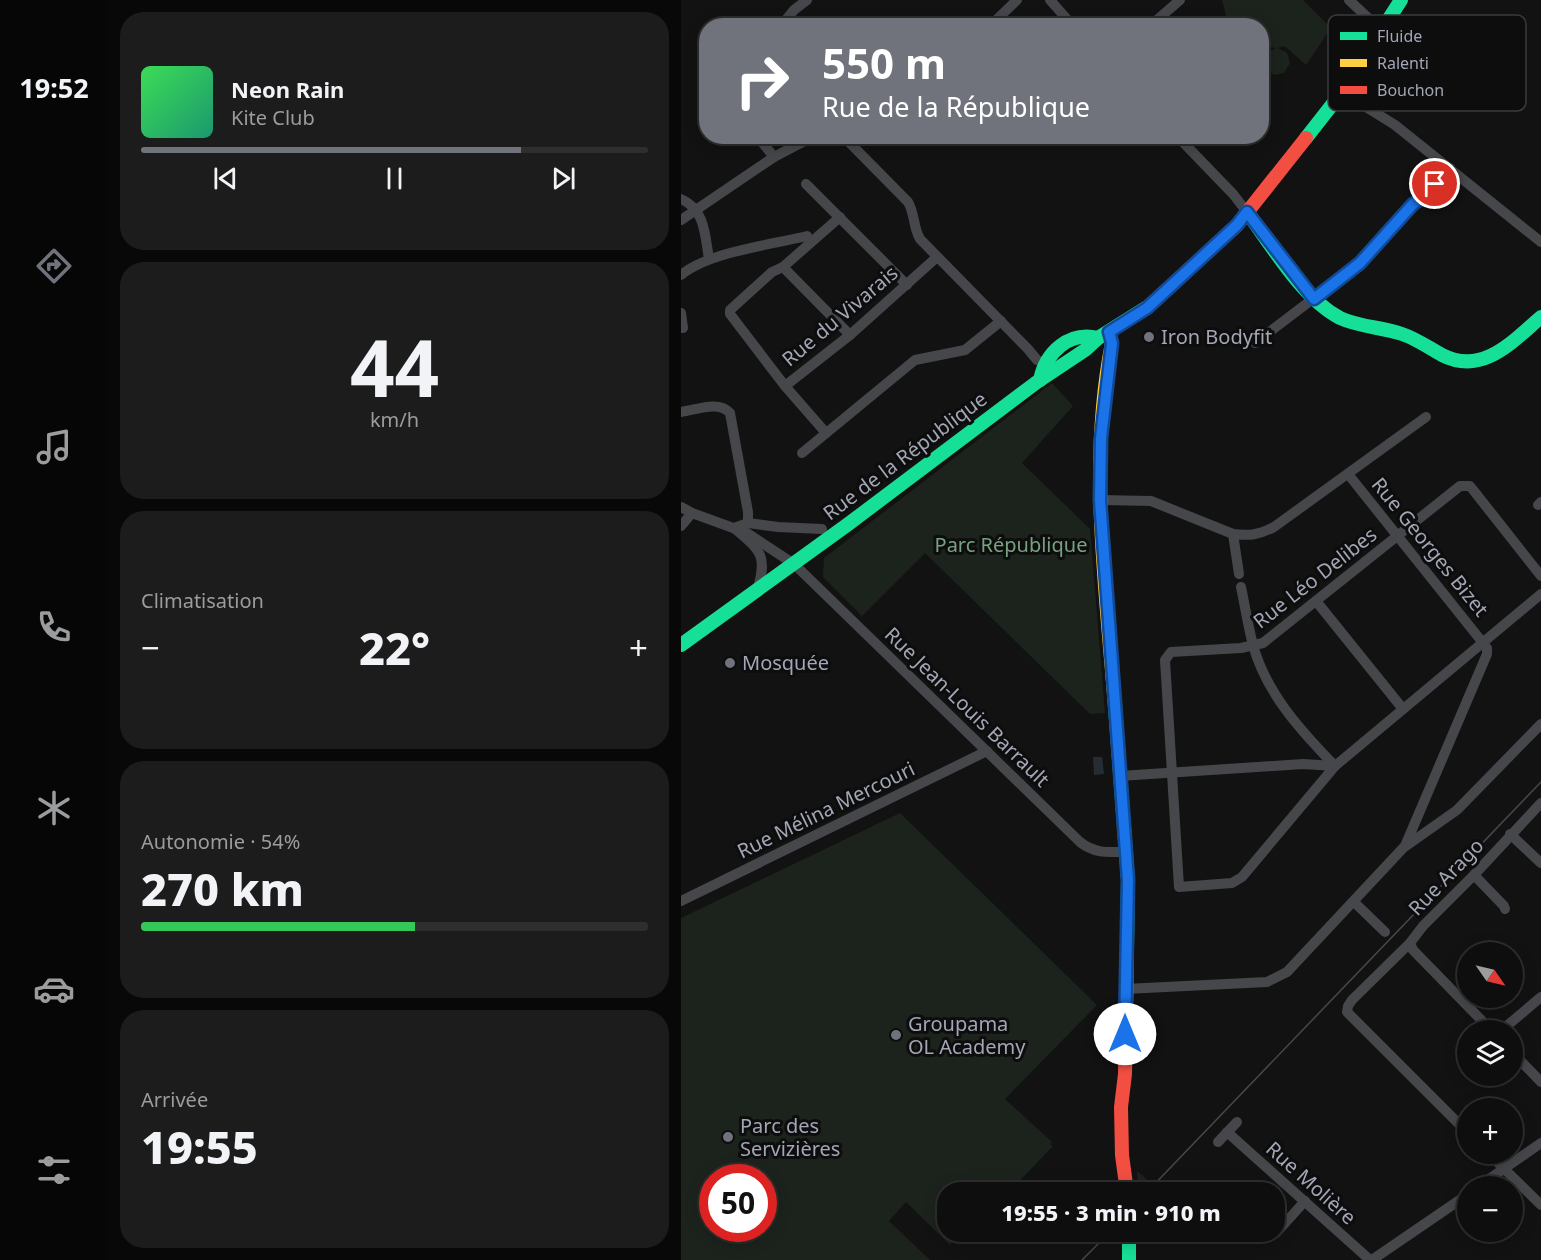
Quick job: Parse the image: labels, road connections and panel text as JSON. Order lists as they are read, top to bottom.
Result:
{
  "streets": {
    "main road": ["Rue de la République"],
    "street": [
      "Rue du Vivarais",
      "Rue Georges Bizet",
      "Rue Léo Delibes",
      "Rue Jean-Louis Barrault",
      "Rue Mélina Mercouri",
      "Rue Arago",
      "Rue Molière"
    ]
  },
  "crossings": [
    ["Rue de la République", "Rue Jean-Louis Barrault"],
    ["Rue Georges Bizet", "Rue Léo Delibes"],
    ["Rue Jean-Louis Barrault", "Rue Mélina Mercouri"]
  ],
  "parks": ["Parc République"],
  "places": [
    "Iron Bodyfit",
    "Mosquée",
    "Groupama OL Academy",
    "Parc des Servizières"
  ],
  "legend": ["Fluide", "Ralenti", "Bouchon"],
  "north": "bottom right",
  "page": {
    "tabs": "19:52",
    "turn": ["550 m", "Rue de la République"],
    "song": ["Neon Rain", "Kite Club"],
    "tile": [
      ["44", "km/h"],
      "Climatisation",
      ["Autonomie · 54%", "270 km"],
      ["Arrivée", "19:55"]
    ],
    "heat": ["−", "22°", "+"],
    "map_buttons": ["+", "−"],
    "limit": "50",
    "trip": "19:55 · 3 min · 910 m"
  }
}
